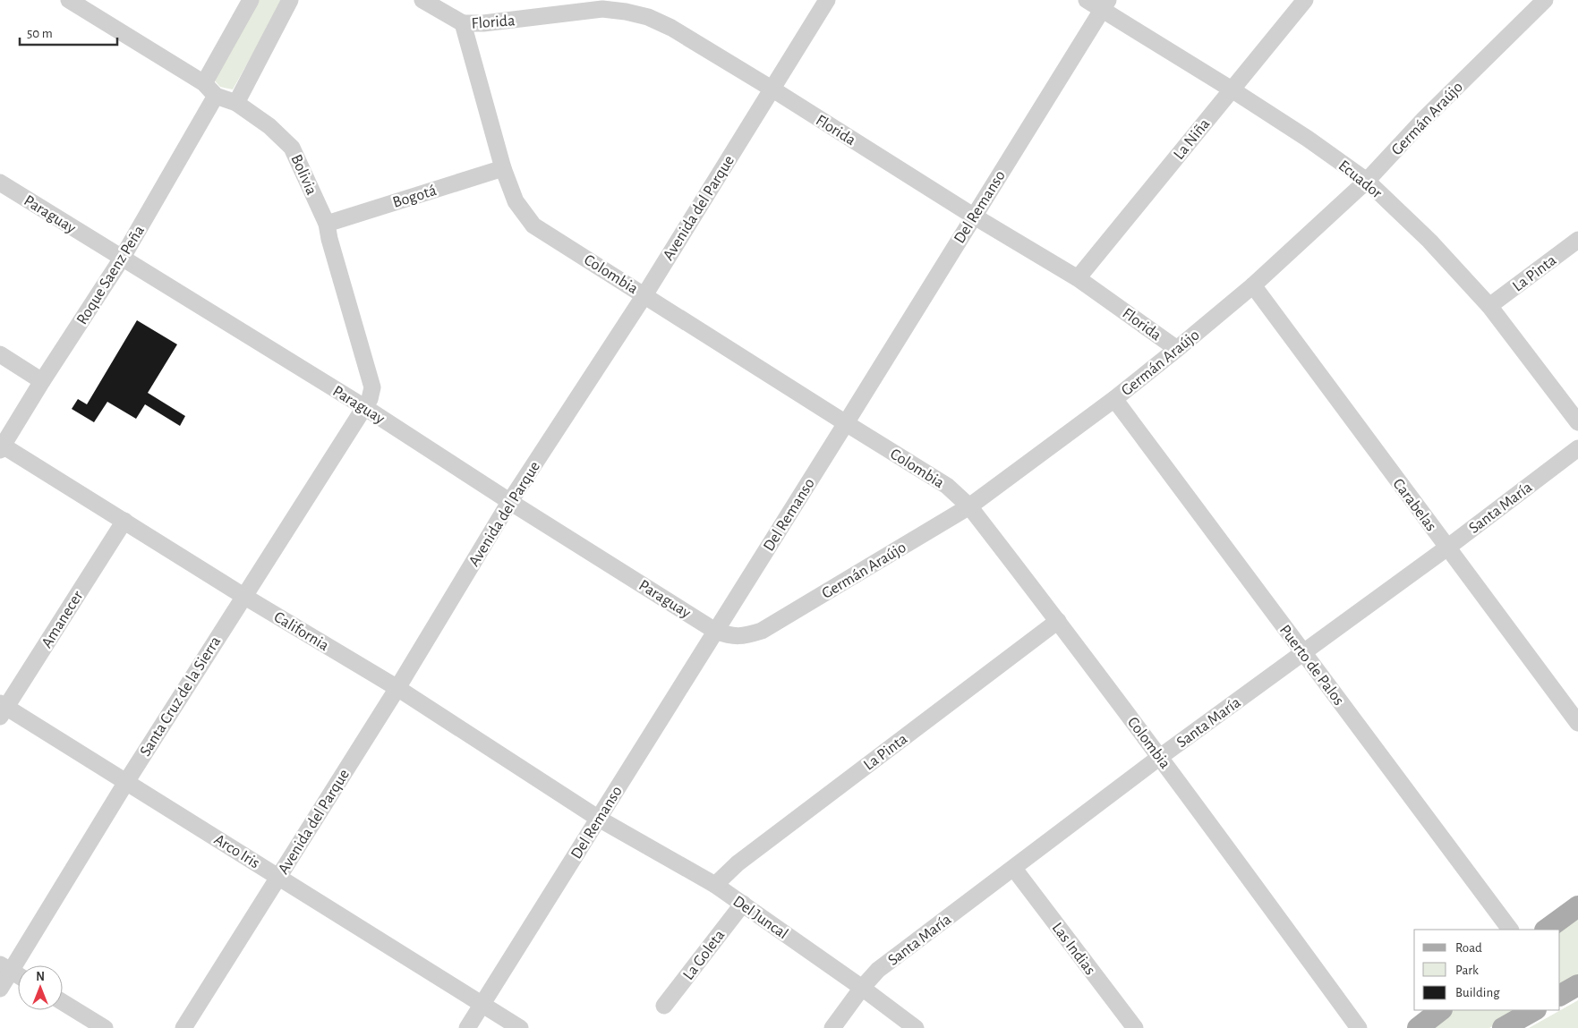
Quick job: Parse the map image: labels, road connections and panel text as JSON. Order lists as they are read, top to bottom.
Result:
{
  "streets": {
    "street": [
      "Florida",
      "Germán Araújo",
      "La Niña",
      "Bolivia",
      "Ecuador",
      "Bogotá",
      "Del Remanso",
      "Avenida del Parque",
      "Paraguay",
      "La Pinta",
      "Colombia",
      "Roque Saenz Peña",
      "Carabelas",
      "Santa María",
      "Amanecer",
      "California",
      "Puerto de Palos",
      "Santa Cruz de la Sierra",
      "Arco Iris",
      "Del Juncal",
      "Las Indias",
      "La Goleta"
    ]
  },
  "crossings": [
    ["Florida", "Germán Araújo"],
    ["Florida", "La Niña"],
    ["Florida", "Del Remanso"],
    ["Florida", "Avenida del Parque"],
    ["Florida", "Colombia"],
    ["Germán Araújo", "Ecuador"],
    ["Germán Araújo", "Del Remanso"],
    ["Germán Araújo", "Paraguay"],
    ["Germán Araújo", "Colombia"],
    ["Germán Araújo", "Carabelas"],
    ["Germán Araújo", "Puerto de Palos"],
    ["La Niña", "Ecuador"],
    ["Bolivia", "Bogotá"],
    ["Bolivia", "Paraguay"],
    ["Bolivia", "Roque Saenz Peña"],
    ["Bolivia", "Santa Cruz de la Sierra"],
    ["Ecuador", "Del Remanso"],
    ["Ecuador", "La Pinta"],
    ["Bogotá", "Colombia"],
    ["Del Remanso", "Paraguay"],
    ["Del Remanso", "Colombia"],
    ["Del Remanso", "California"],
    ["Del Remanso", "Arco Iris"],
    ["Del Remanso", "Del Juncal"],
    ["Avenida del Parque", "Paraguay"],
    ["Avenida del Parque", "Colombia"],
    ["Avenida del Parque", "California"],
    ["Avenida del Parque", "Arco Iris"],
    ["Paraguay", "Roque Saenz Peña"],
    ["Paraguay", "Santa Cruz de la Sierra"],
    ["La Pinta", "Colombia"],
    ["La Pinta", "Del Juncal"],
    ["Colombia", "Santa María"],
    ["Roque Saenz Peña", "California"],
    ["Carabelas", "Santa María"],
    ["Santa María", "Puerto de Palos"],
    ["Santa María", "Del Juncal"],
    ["Santa María", "Las Indias"],
    ["Amanecer", "California"],
    ["Amanecer", "Arco Iris"],
    ["California", "Santa Cruz de la Sierra"],
    ["California", "Del Juncal"],
    ["Santa Cruz de la Sierra", "Arco Iris"],
    ["Del Juncal", "La Goleta"]
  ],
  "legend": ["Road", "Park", "Building"],
  "scale_bar": "50 m",
  "north": "top"
}
